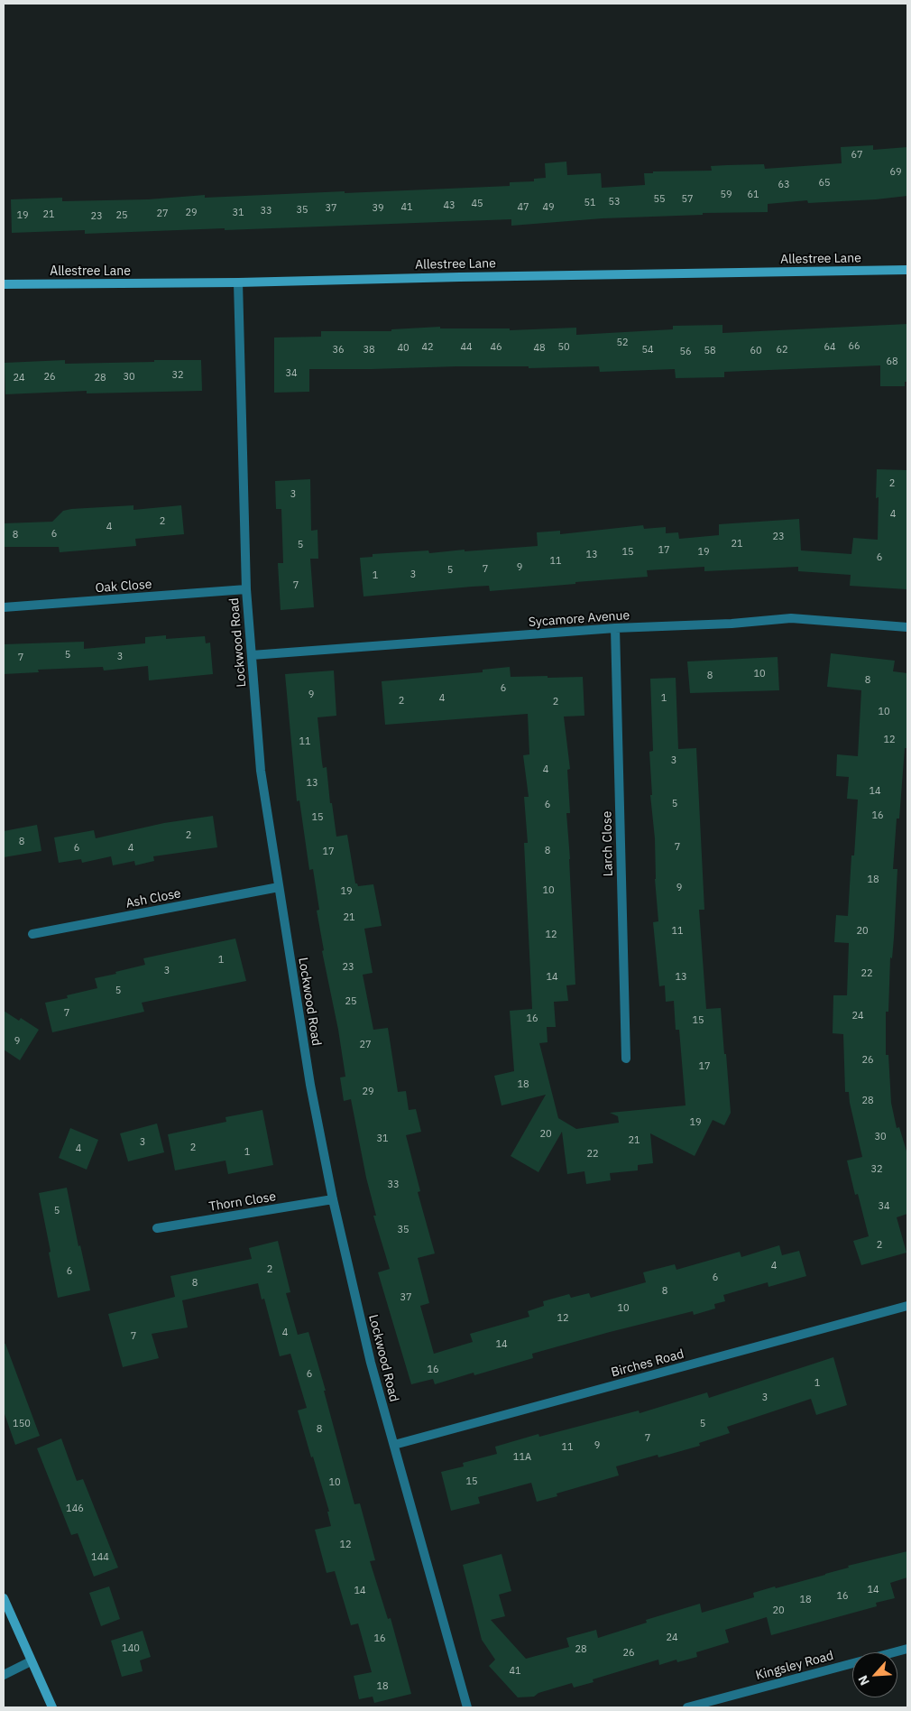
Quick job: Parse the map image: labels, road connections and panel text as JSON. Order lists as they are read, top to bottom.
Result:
{
  "streets": {
    "street": [
      "Allestree Lane",
      "Oak Close",
      "Sycamore Avenue",
      "Lockwood Road",
      "Larch Close",
      "Ash Close",
      "Thorn Close",
      "Birches Road",
      "Kingsley Road"
    ]
  },
  "crossings": [
    ["Allestree Lane", "Lockwood Road"],
    ["Oak Close", "Lockwood Road"],
    ["Sycamore Avenue", "Lockwood Road"],
    ["Sycamore Avenue", "Larch Close"],
    ["Lockwood Road", "Ash Close"],
    ["Lockwood Road", "Thorn Close"],
    ["Lockwood Road", "Birches Road"]
  ],
  "house_numbers": [
    "67",
    "69",
    "65",
    "63",
    "59",
    "61",
    "55",
    "57",
    "53",
    "51",
    "45",
    "43",
    "41",
    "47",
    "49",
    "37",
    "39",
    "35",
    "33",
    "29",
    "31",
    "27",
    "21",
    "19",
    "25",
    "23",
    "52",
    "66",
    "42",
    "44",
    "46",
    "50",
    "64",
    "40",
    "48",
    "36",
    "38",
    "54",
    "62",
    "58",
    "60",
    "56",
    "68",
    "34",
    "32",
    "26",
    "30",
    "24",
    "28",
    "2",
    "3",
    "4",
    "2",
    "4",
    "6",
    "8",
    "23",
    "21",
    "5",
    "17",
    "15",
    "19",
    "13",
    "6",
    "11",
    "9",
    "7",
    "5",
    "3",
    "1",
    "7",
    "5",
    "3",
    "7",
    "10",
    "8",
    "8",
    "6",
    "9",
    "4",
    "1",
    "2",
    "2",
    "10",
    "12",
    "11",
    "3",
    "4",
    "13",
    "14",
    "5",
    "6",
    "16",
    "15",
    "2",
    "8",
    "7",
    "6",
    "4",
    "8",
    "17",
    "18",
    "9",
    "10",
    "19",
    "21",
    "11",
    "20",
    "12",
    "1",
    "23",
    "3",
    "22",
    "14",
    "13",
    "5",
    "25",
    "7",
    "24",
    "16",
    "15",
    "9",
    "27",
    "26",
    "17",
    "18",
    "29",
    "28",
    "19",
    "20",
    "30",
    "31",
    "21",
    "3",
    "2",
    "4",
    "1",
    "22",
    "32",
    "33",
    "34",
    "5",
    "35",
    "2",
    "4",
    "2",
    "6",
    "6",
    "8",
    "8",
    "37",
    "10",
    "12",
    "4",
    "7",
    "14",
    "16",
    "6",
    "1",
    "3",
    "150",
    "5",
    "8",
    "7",
    "9",
    "11",
    "11A",
    "15",
    "10",
    "146",
    "12",
    "144",
    "14",
    "14",
    "16",
    "18",
    "20",
    "24",
    "16",
    "140",
    "28",
    "26",
    "41",
    "18"
  ],
  "north": "bottom left"
}
